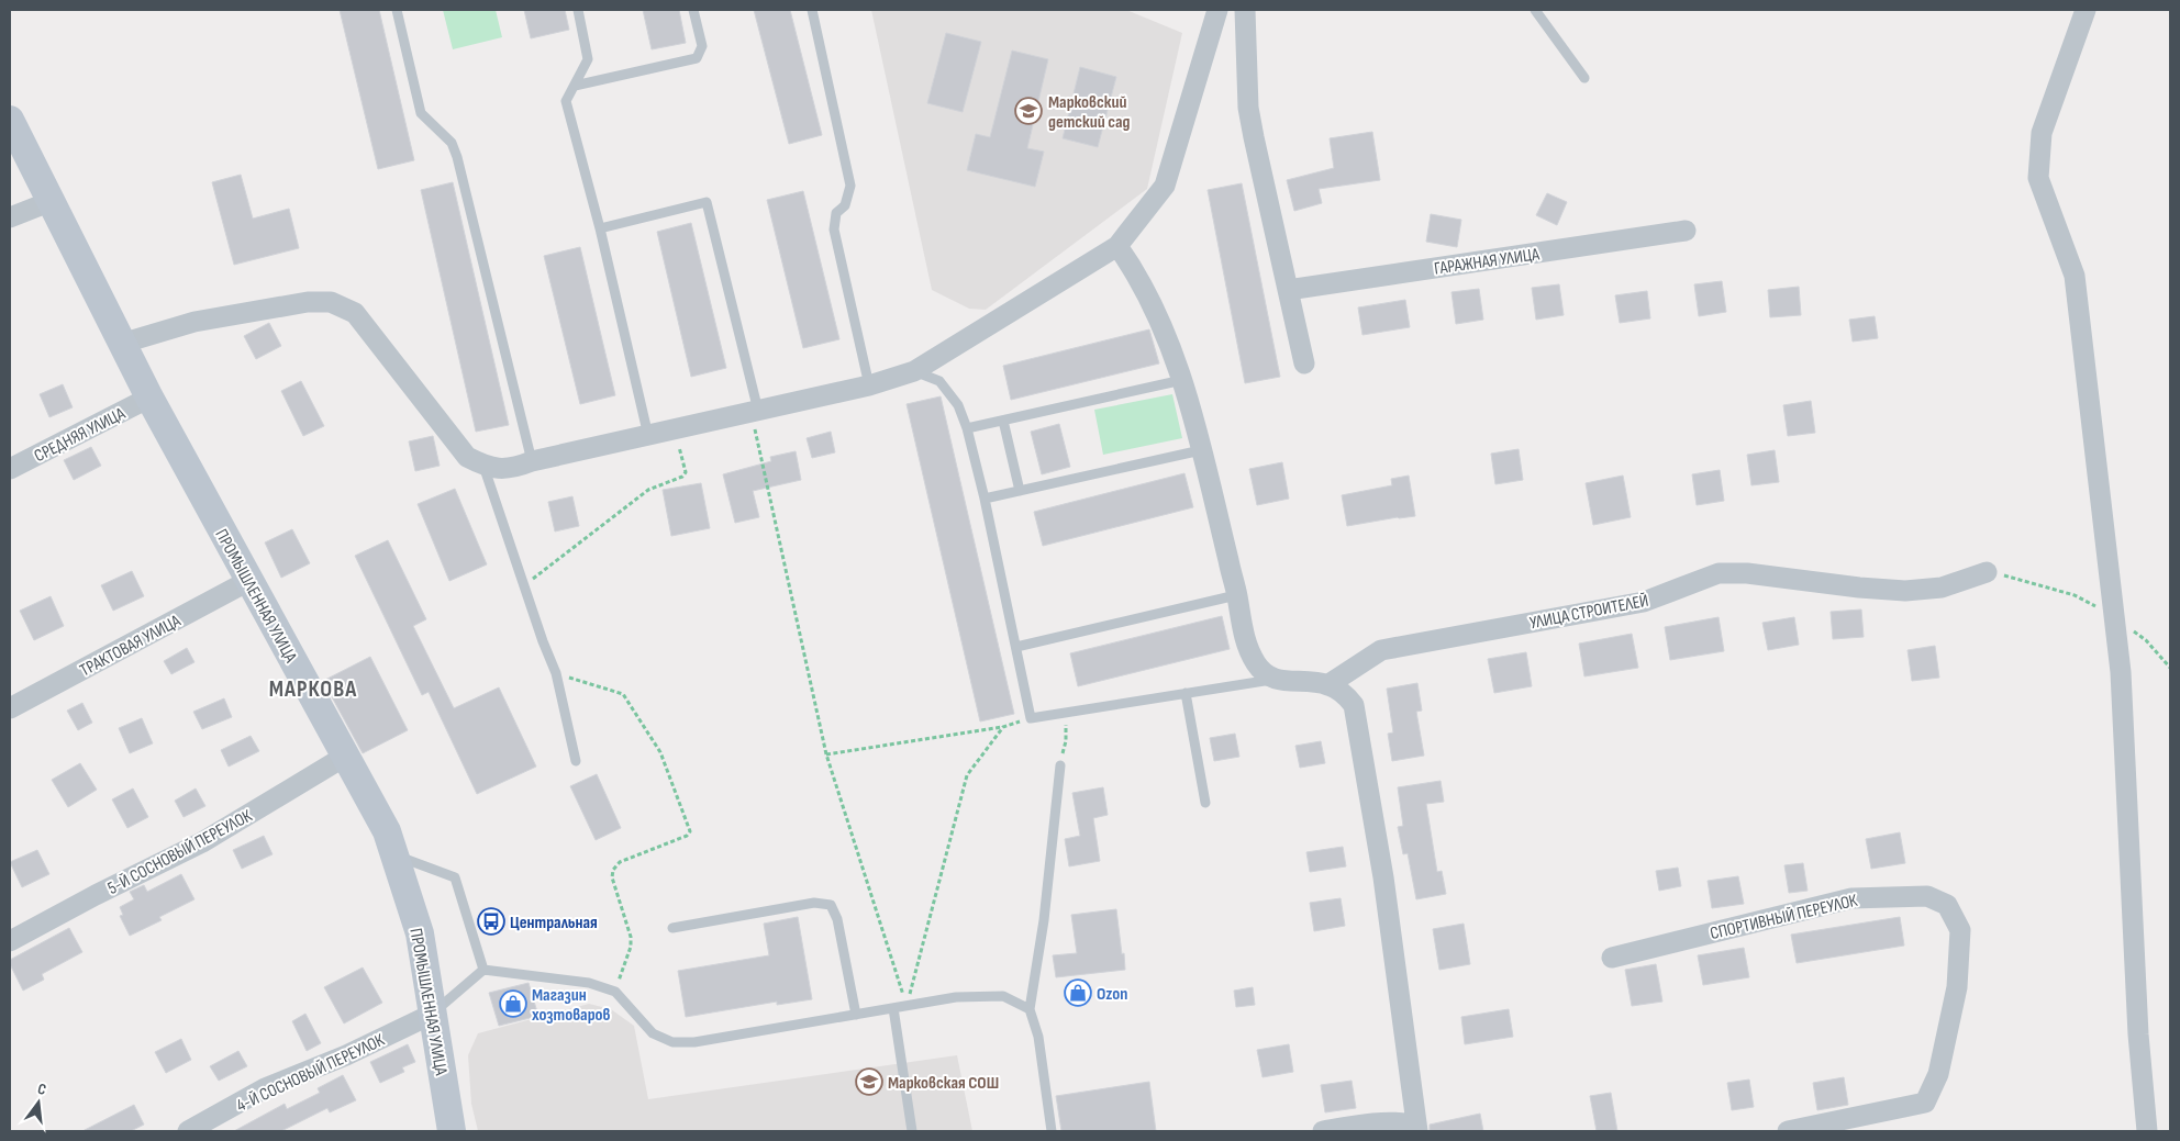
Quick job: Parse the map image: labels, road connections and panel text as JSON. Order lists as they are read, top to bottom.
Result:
{
  "streets": {
    "street": [
      "ГАРАЖНАЯ УЛИЦА",
      "СРЕДНЯЯ УЛИЦА",
      "ПРОМЫШЛЕННАЯ УЛИЦА",
      "УЛИЦА СТРОИТЕЛЕЙ",
      "ТРАКТОВАЯ УЛИЦА",
      "5-Й СОСНОВЫЙ ПЕРЕУЛОК",
      "СПОРТИВНЫЙ ПЕРЕУЛОК",
      "4-Й СОСНОВЫЙ ПЕРЕУЛОК"
    ]
  },
  "crossings": [
    ["СРЕДНЯЯ УЛИЦА", "ПРОМЫШЛЕННАЯ УЛИЦА"],
    ["ПРОМЫШЛЕННАЯ УЛИЦА", "ТРАКТОВАЯ УЛИЦА"],
    ["ПРОМЫШЛЕННАЯ УЛИЦА", "5-Й СОСНОВЫЙ ПЕРЕУЛОК"],
    ["ПРОМЫШЛЕННАЯ УЛИЦА", "4-Й СОСНОВЫЙ ПЕРЕУЛОК"]
  ],
  "districts": ["МАРКОВА"],
  "places": {
    "school or university": ["Марковский детский сад", "Марковская СОШ"],
    "bus stop": ["Центральная"],
    "shop": ["Ozon", "Магазин хозтоваров"]
  },
  "north": "top"
}
